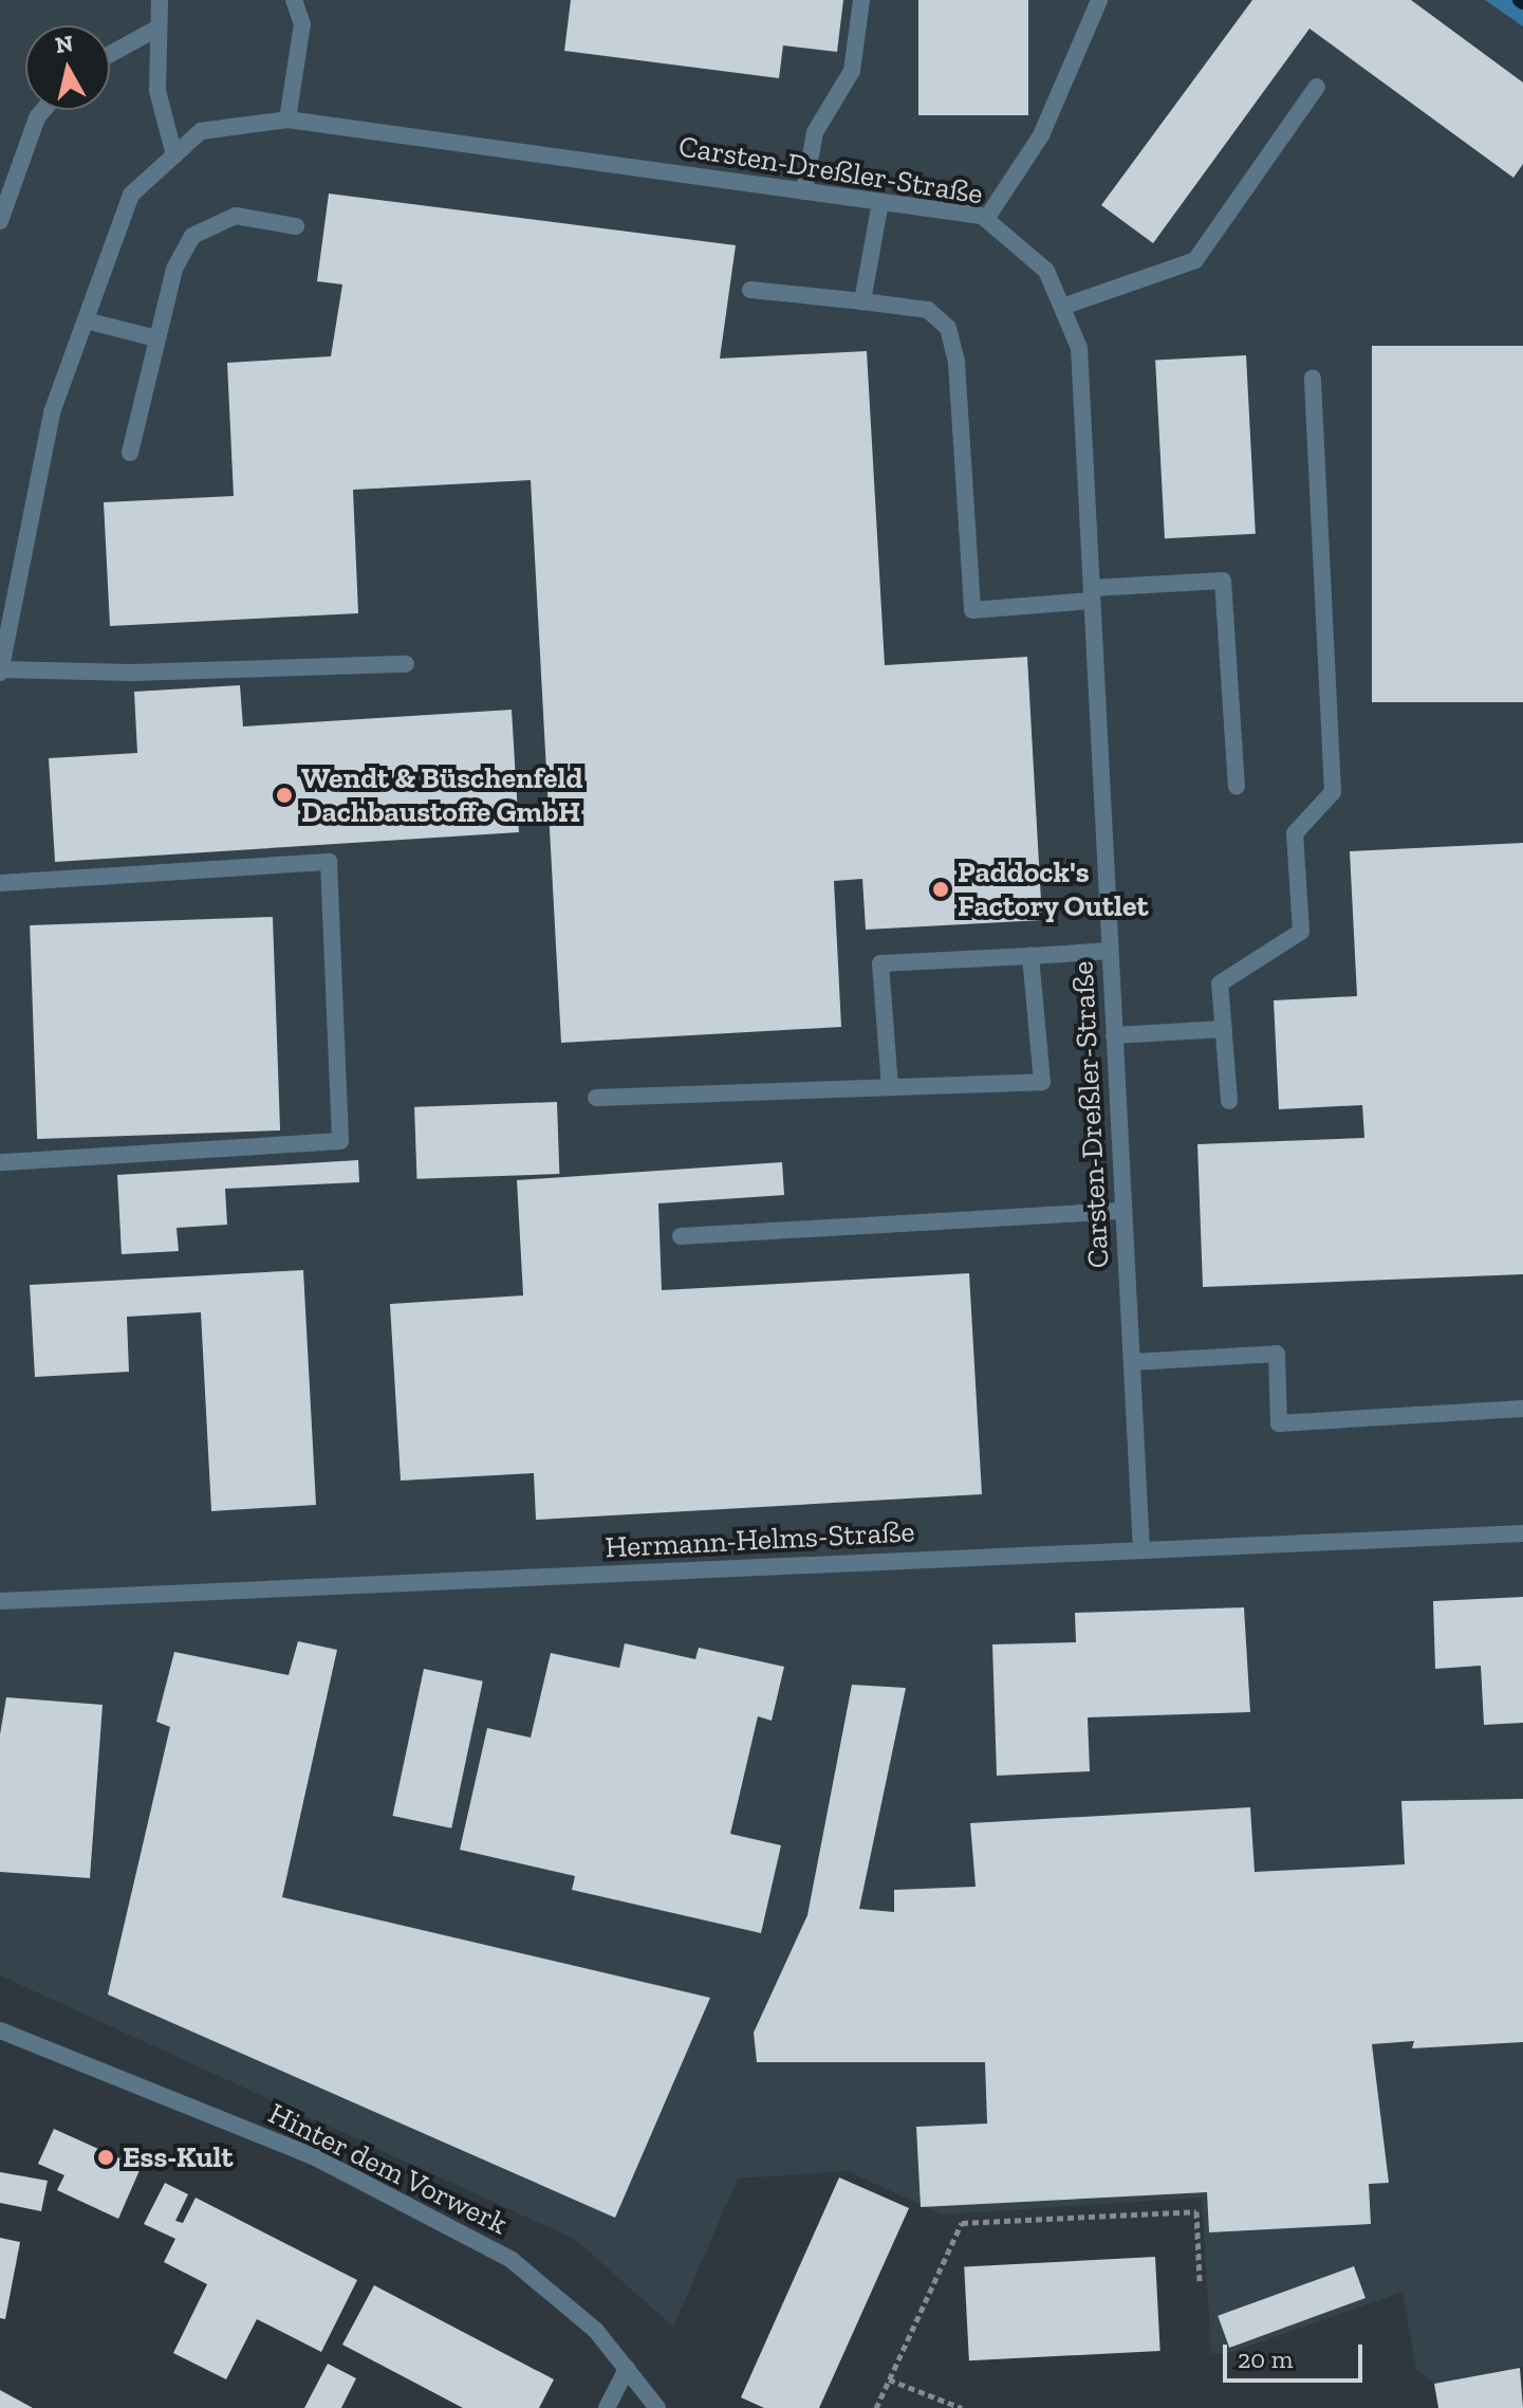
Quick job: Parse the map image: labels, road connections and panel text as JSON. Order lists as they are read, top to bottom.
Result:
{
  "streets": {
    "street": ["Carsten-Dreßler-Straße", "Hermann-Helms-Straße", "Hinter dem Vorwerk"]
  },
  "crossings": [
    ["Carsten-Dreßler-Straße", "Hermann-Helms-Straße"]
  ],
  "places": ["Wendt & Büschenfeld Dachbaustoffe GmbH", "Paddock's Factory Outlet", "Ess-Kult"],
  "scale_bar": "20 m",
  "north": "top"
}
